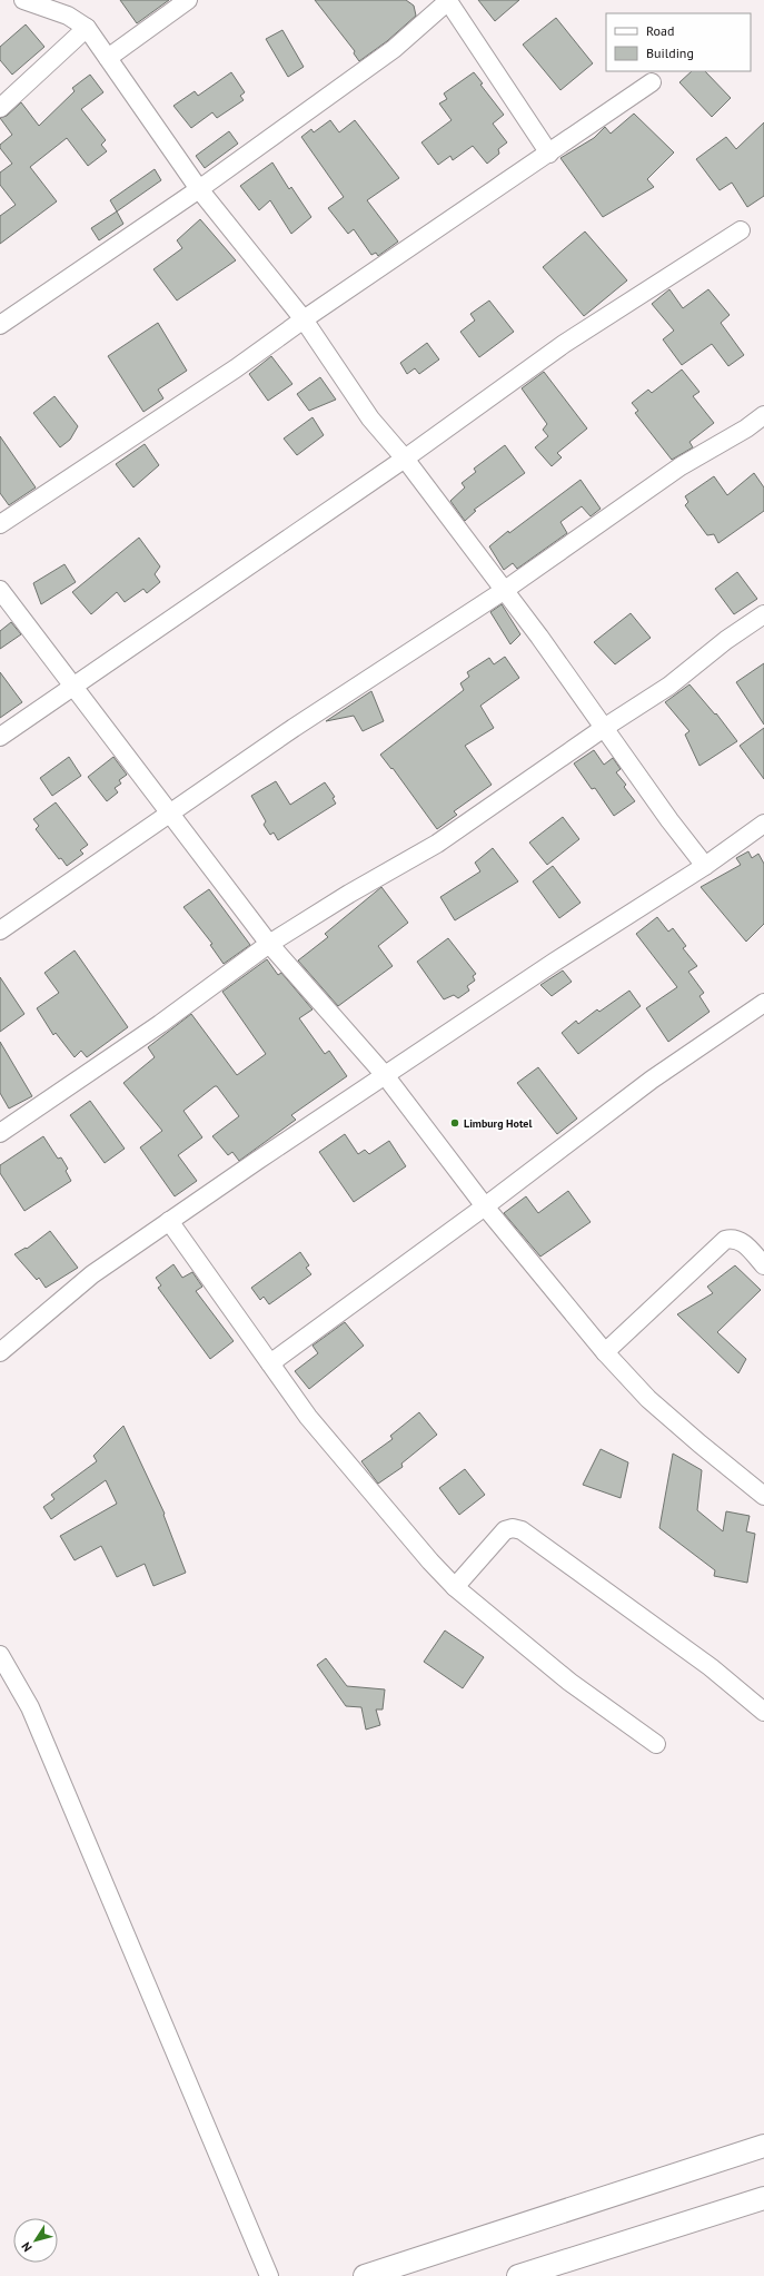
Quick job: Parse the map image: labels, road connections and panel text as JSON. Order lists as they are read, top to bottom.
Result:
{
  "places": ["Limburg Hotel"],
  "legend": ["Road", "Building"],
  "north": "bottom left"
}
